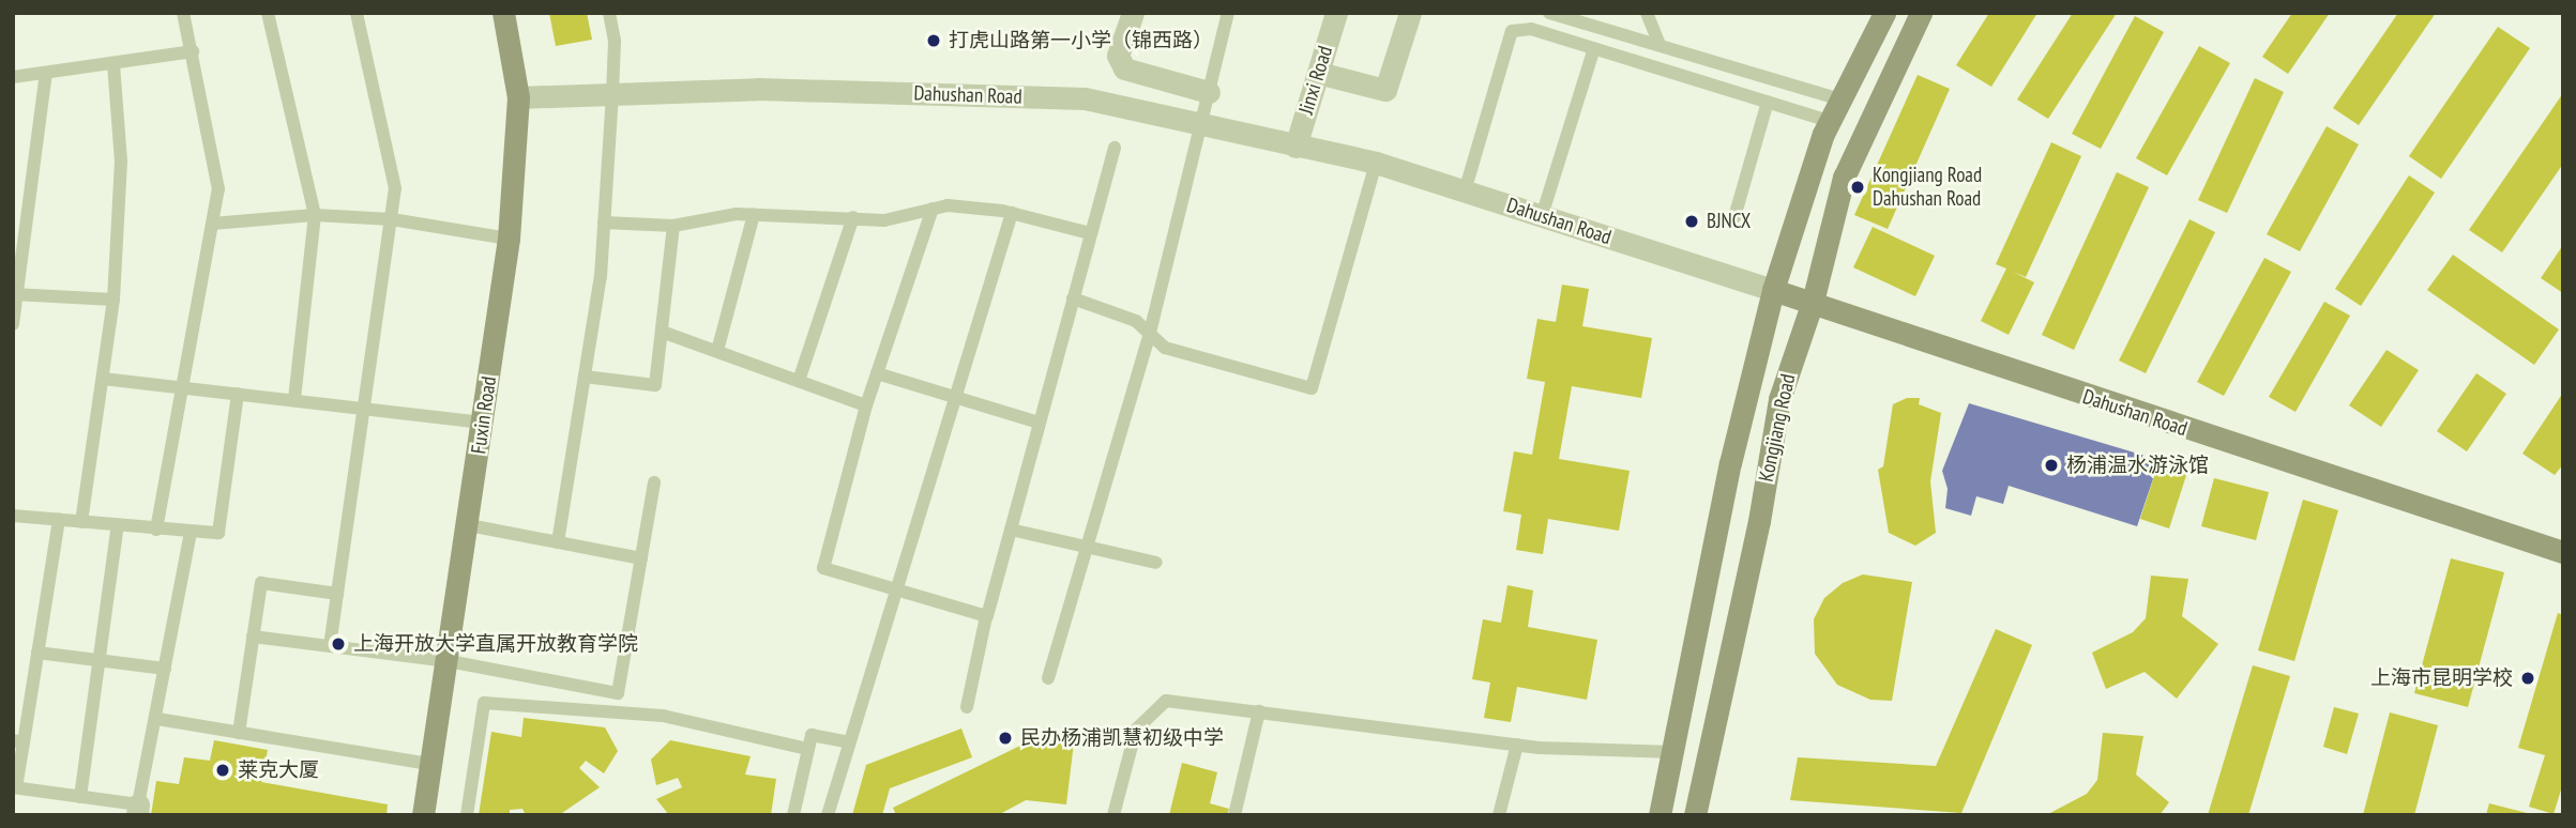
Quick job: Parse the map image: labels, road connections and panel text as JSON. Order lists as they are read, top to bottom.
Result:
{
  "streets": {
    "main road": ["Dahushan Road", "Fuxin Road", "Kongjiang Road"],
    "street": ["Jinxi Road"]
  },
  "crossings": [
    ["Jinxi Road", "Dahushan Road"],
    ["Dahushan Road", "Fuxin Road"],
    ["Dahushan Road", "Kongjiang Road"]
  ],
  "places": [
    "打虎山路第一小学（锦西路）",
    "Kongjiang Road Dahushan Road",
    "BJNCX",
    "杨浦温水游泳馆",
    "上海开放大学直属开放教育学院",
    "上海市昆明学校",
    "民办杨浦凯慧初级中学",
    "莱克大厦"
  ]
}
